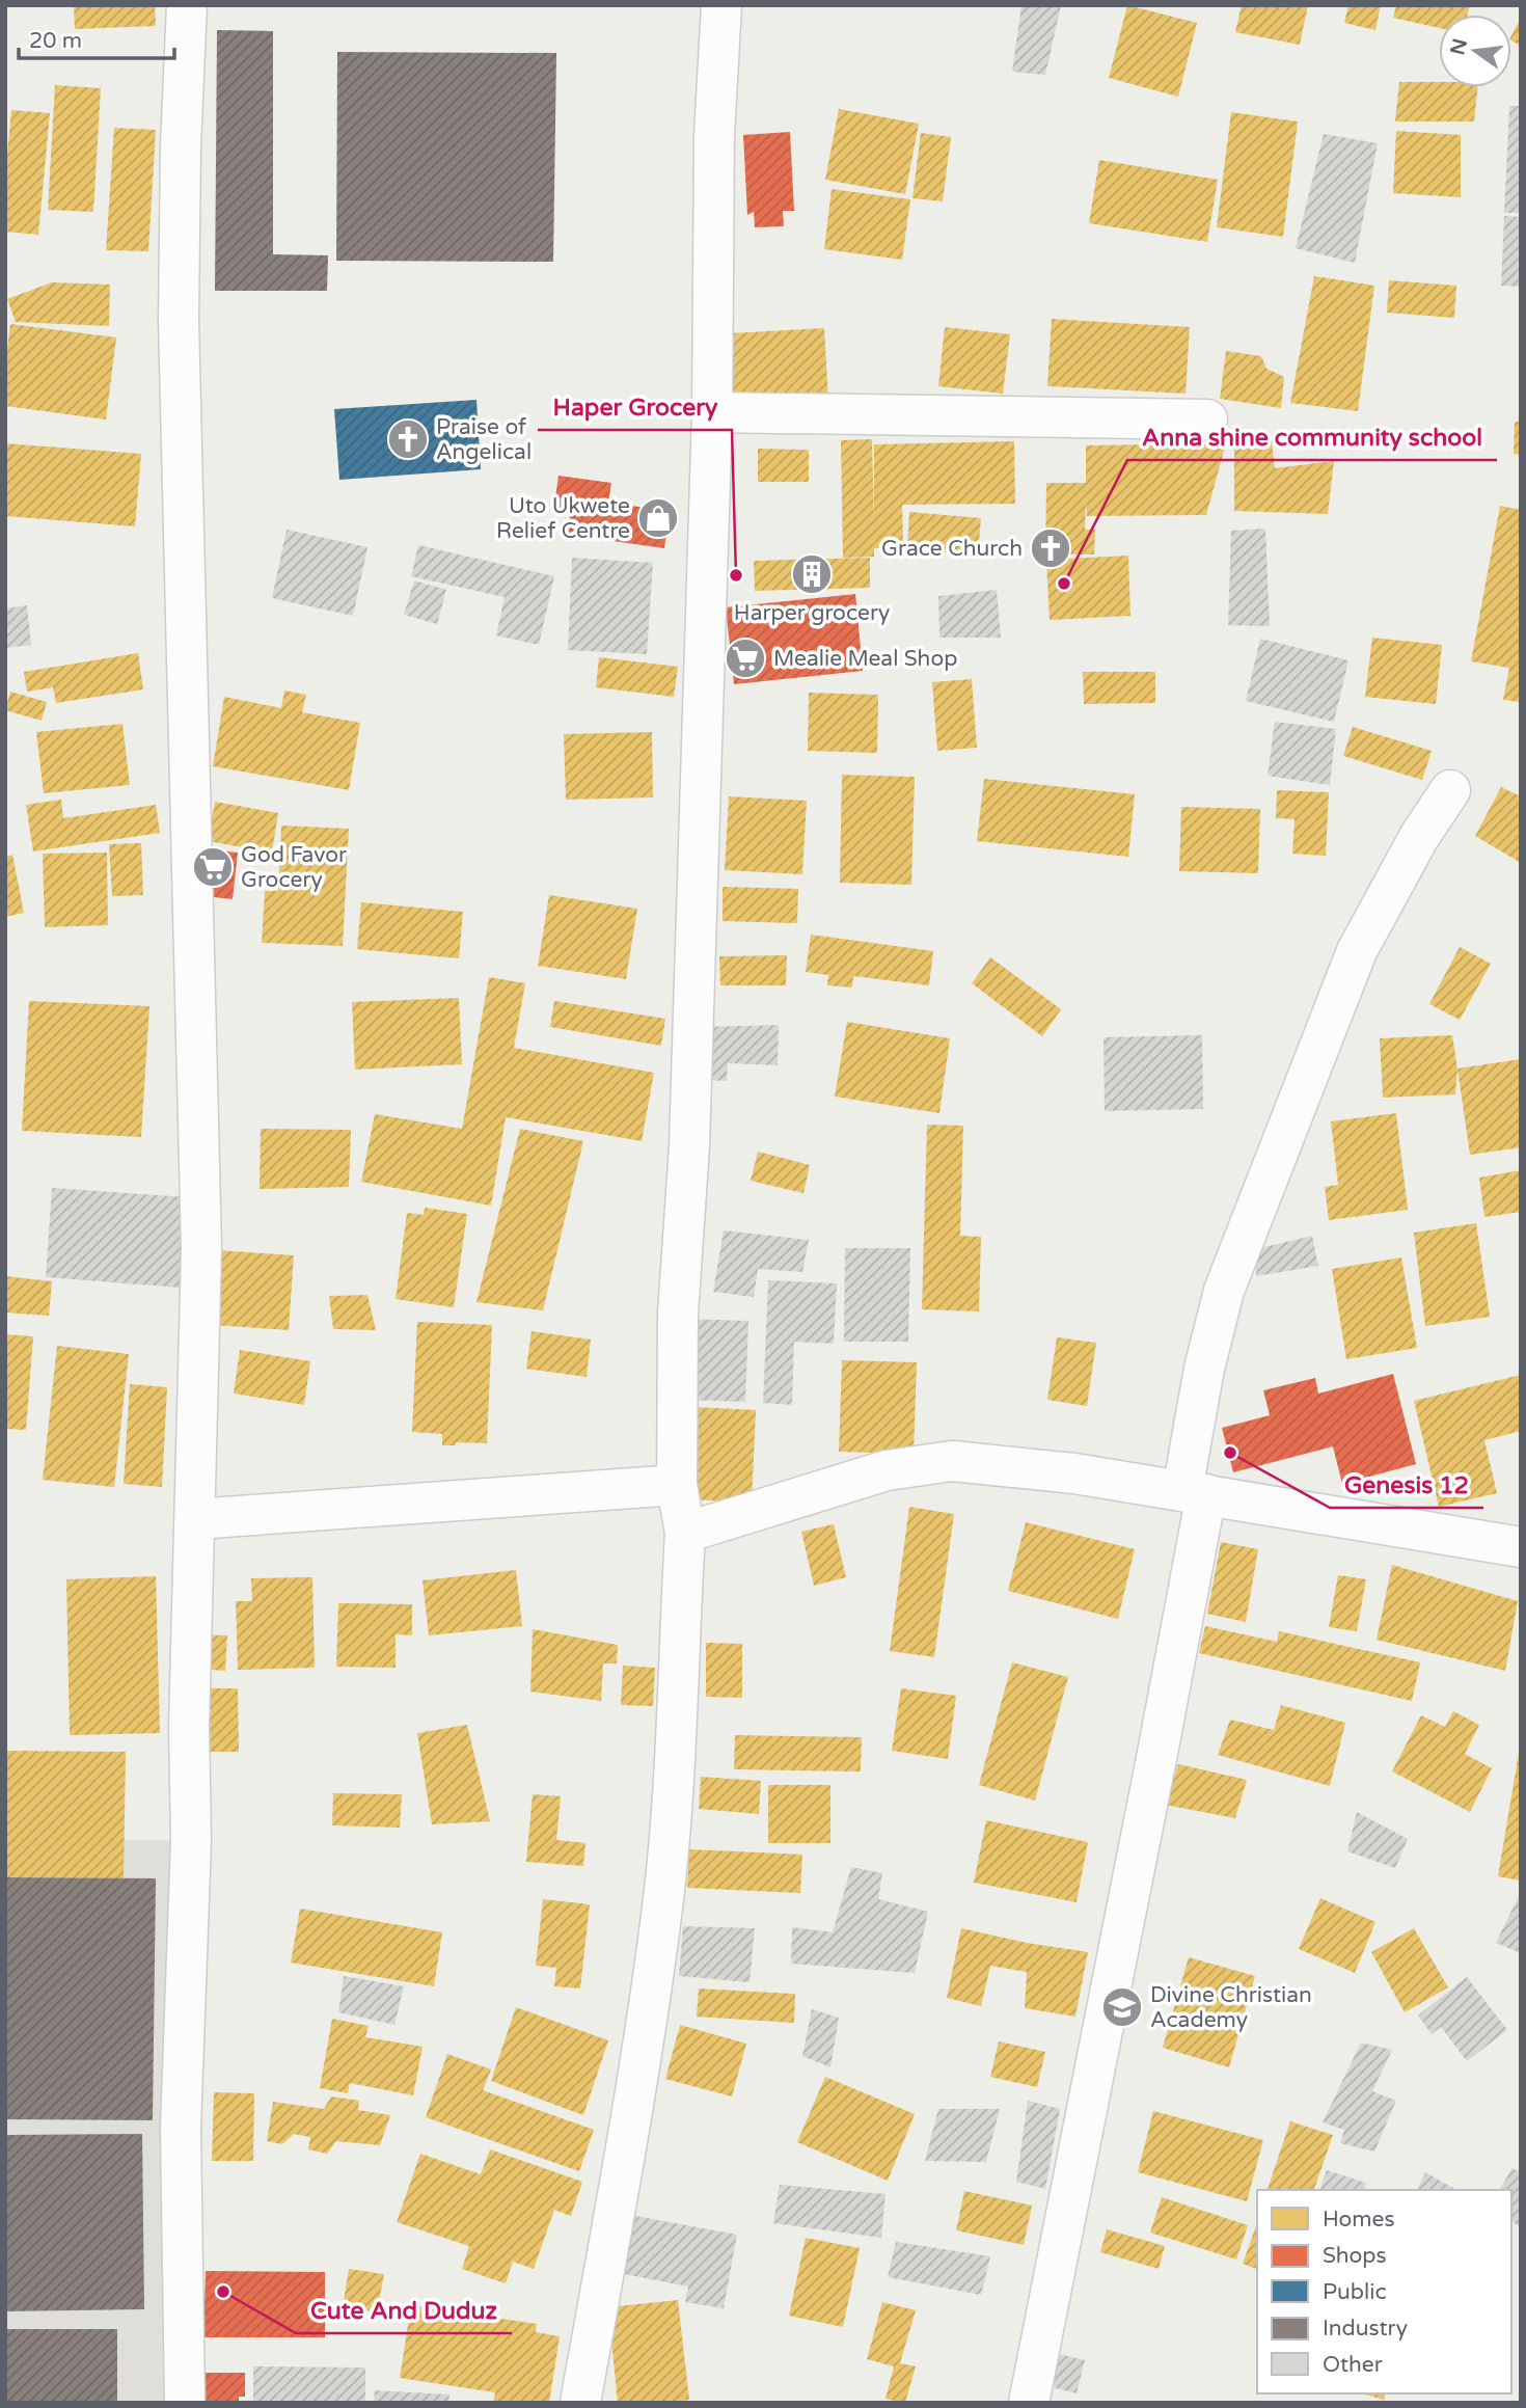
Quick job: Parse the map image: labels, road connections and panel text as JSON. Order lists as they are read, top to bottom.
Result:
{
  "places": {
    "church": ["Praise of Angelical", "Grace Church"],
    "shop": ["Uto Ukwete Relief Centre"],
    "building": ["Harper grocery"],
    "other": [
      "Haper Grocery",
      "Anna shine community school",
      "Genesis 12",
      "Cute And Duduz"
    ],
    "supermarket": ["Mealie Meal Shop", "God Favor Grocery"],
    "school or university": ["Divine Christian Academy"]
  },
  "legend": [
    "Homes",
    "Shops",
    "Public",
    "Industry",
    "Other"
  ],
  "scale_bar": "20 m",
  "north": "left"
}
